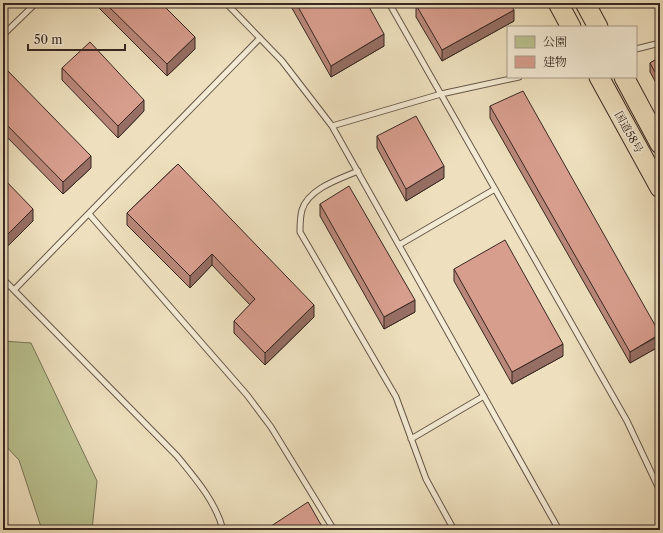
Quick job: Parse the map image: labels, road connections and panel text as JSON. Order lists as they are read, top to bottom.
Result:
{
  "streets": {
    "highway": ["国道58号"]
  },
  "legend": ["公園", "建物"],
  "scale_bar": "50 m"
}
